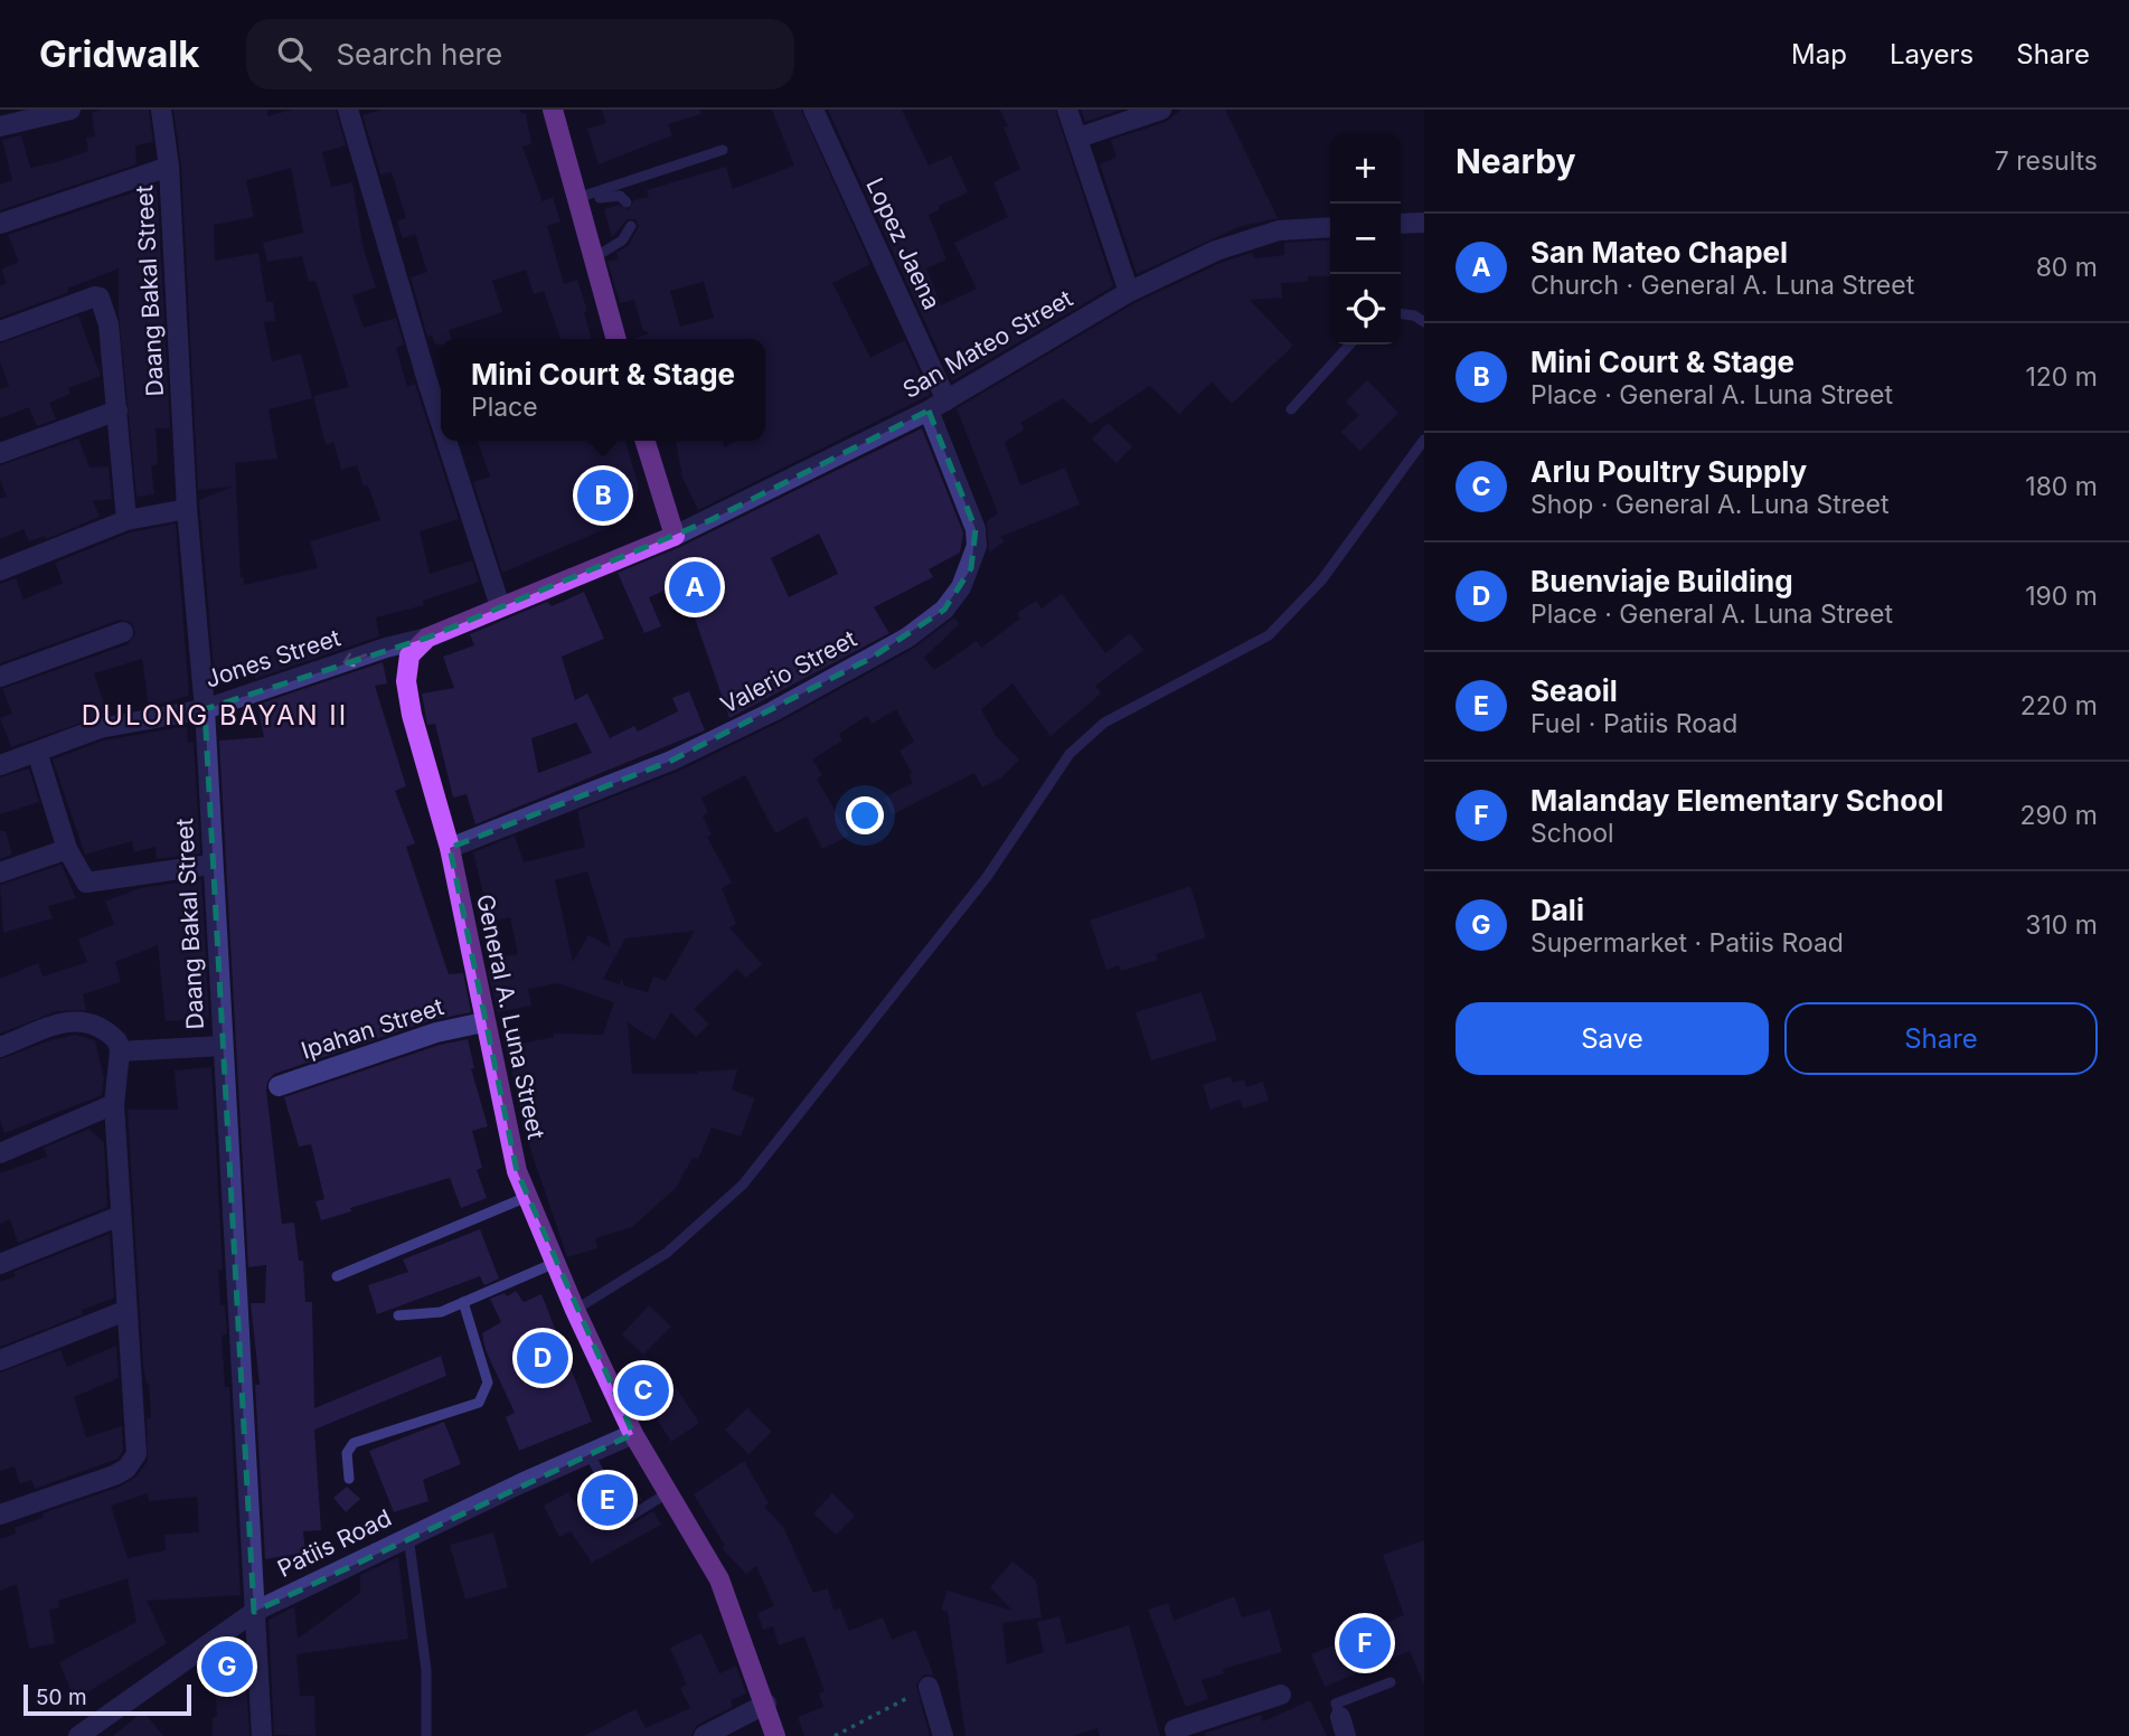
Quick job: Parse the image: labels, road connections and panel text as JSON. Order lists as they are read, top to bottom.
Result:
{
  "streets": {
    "main road": ["General A. Luna Street"],
    "street": [
      "Lopez Jaena",
      "Daang Bakal Street",
      "San Mateo Street",
      "Jones Street",
      "Valerio Street",
      "Ipahan Street",
      "Patiis Road"
    ]
  },
  "crossings": [
    ["Lopez Jaena", "San Mateo Street"],
    ["Daang Bakal Street", "Jones Street"],
    ["Daang Bakal Street", "Patiis Road"],
    ["San Mateo Street", "Valerio Street"],
    ["Jones Street", "General A. Luna Street"],
    ["Valerio Street", "General A. Luna Street"],
    ["General A. Luna Street", "Ipahan Street"],
    ["General A. Luna Street", "Patiis Road"]
  ],
  "one_way": ["Jones Street"],
  "districts": ["DULONG BAYAN II"],
  "scale_bar": "50 m",
  "page": {
    "header": "Gridwalk",
    "search": "Search here",
    "nav": ["Map", "Layers", "Share"],
    "heading": ["Nearby", "7 results"],
    "map_buttons": ["+", "−"],
    "list": [
      {
        "mark": "A",
        "name": "San Mateo Chapel",
        "note": "Church · General A. Luna Street",
        "value": "80 m"
      },
      {
        "mark": "B",
        "name": "Mini Court & Stage",
        "note": "Place · General A. Luna Street",
        "value": "120 m"
      },
      {
        "mark": "C",
        "name": "Arlu Poultry Supply",
        "note": "Shop · General A. Luna Street",
        "value": "180 m"
      },
      {
        "mark": "D",
        "name": "Buenviaje Building",
        "note": "Place · General A. Luna Street",
        "value": "190 m"
      },
      {
        "mark": "E",
        "name": "Seaoil",
        "note": "Fuel · Patiis Road",
        "value": "220 m"
      },
      {
        "mark": "F",
        "name": "Malanday Elementary School",
        "note": "School",
        "value": "290 m"
      },
      {
        "mark": "G",
        "name": "Dali",
        "note": "Supermarket · Patiis Road",
        "value": "310 m"
      }
    ],
    "popup": ["Mini Court & Stage", "Place"],
    "pins": [
      "B",
      "A",
      "D",
      "C",
      "E",
      "F",
      "G"
    ],
    "buttons": ["Save", "Share"],
    "scale": "50 m"
  }
}
